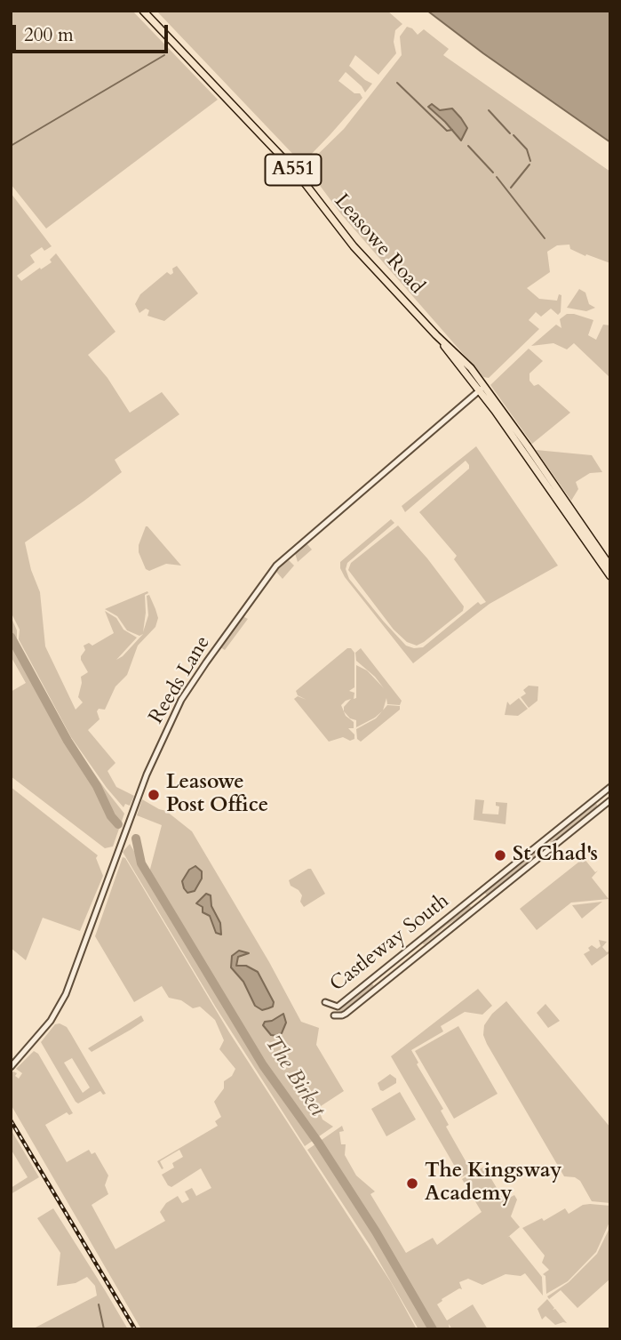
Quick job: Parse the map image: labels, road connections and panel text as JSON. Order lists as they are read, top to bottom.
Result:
{
  "streets": {
    "main road": ["A551", "Leasowe Road"],
    "street": ["Reeds Lane", "Castleway South"]
  },
  "crossings": [
    ["Leasowe Road", "Reeds Lane"]
  ],
  "water": ["The Birket"],
  "places": ["Leasowe Post Office", "St Chad's", "The Kingsway Academy"],
  "scale_bar": "200 m"
}
